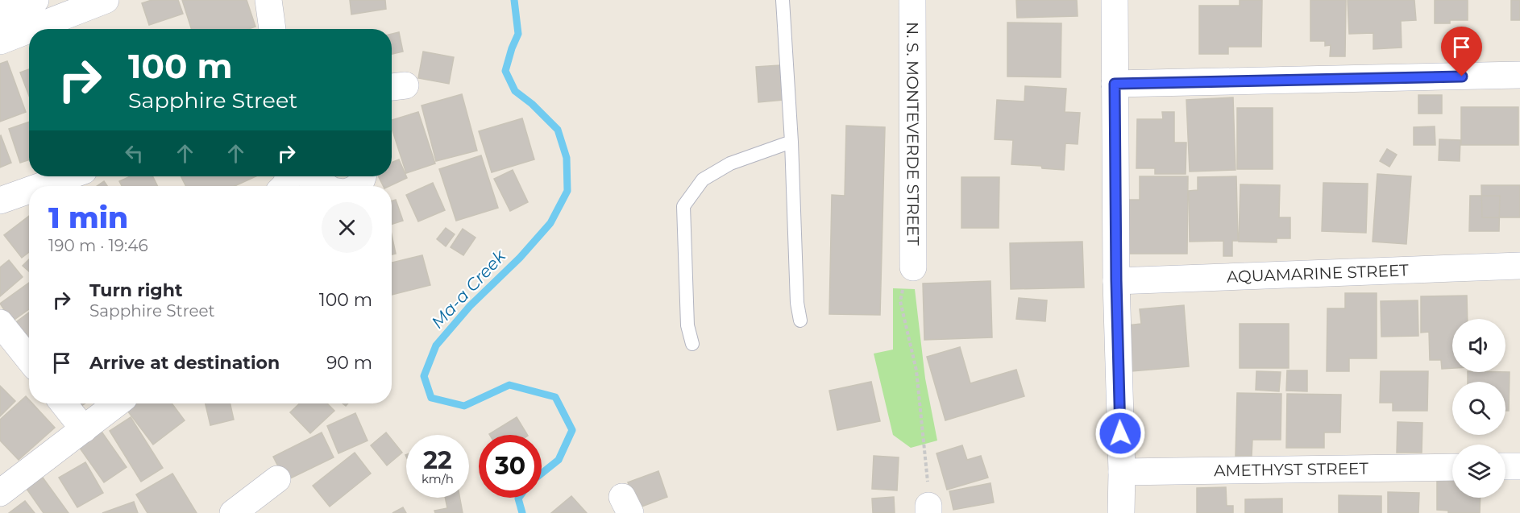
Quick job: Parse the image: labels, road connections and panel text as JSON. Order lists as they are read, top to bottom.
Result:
{
  "streets": {
    "street": ["N. S. MONTEVERDE STREET", "AQUAMARINE STREET", "AMETHYST STREET"]
  },
  "water": ["Ma-a Creek"],
  "page": {
    "turn": ["100 m", "Sapphire Street"],
    "heading": ["1 min", "190 m · 19:46"],
    "list": [
      {
        "name": "Turn right",
        "note": "Sapphire Street",
        "value": "100 m"
      },
      {
        "name": "Arrive at destination",
        "value": "90 m"
      }
    ],
    "speed": "22 km/h",
    "limit": "30"
  }
}
